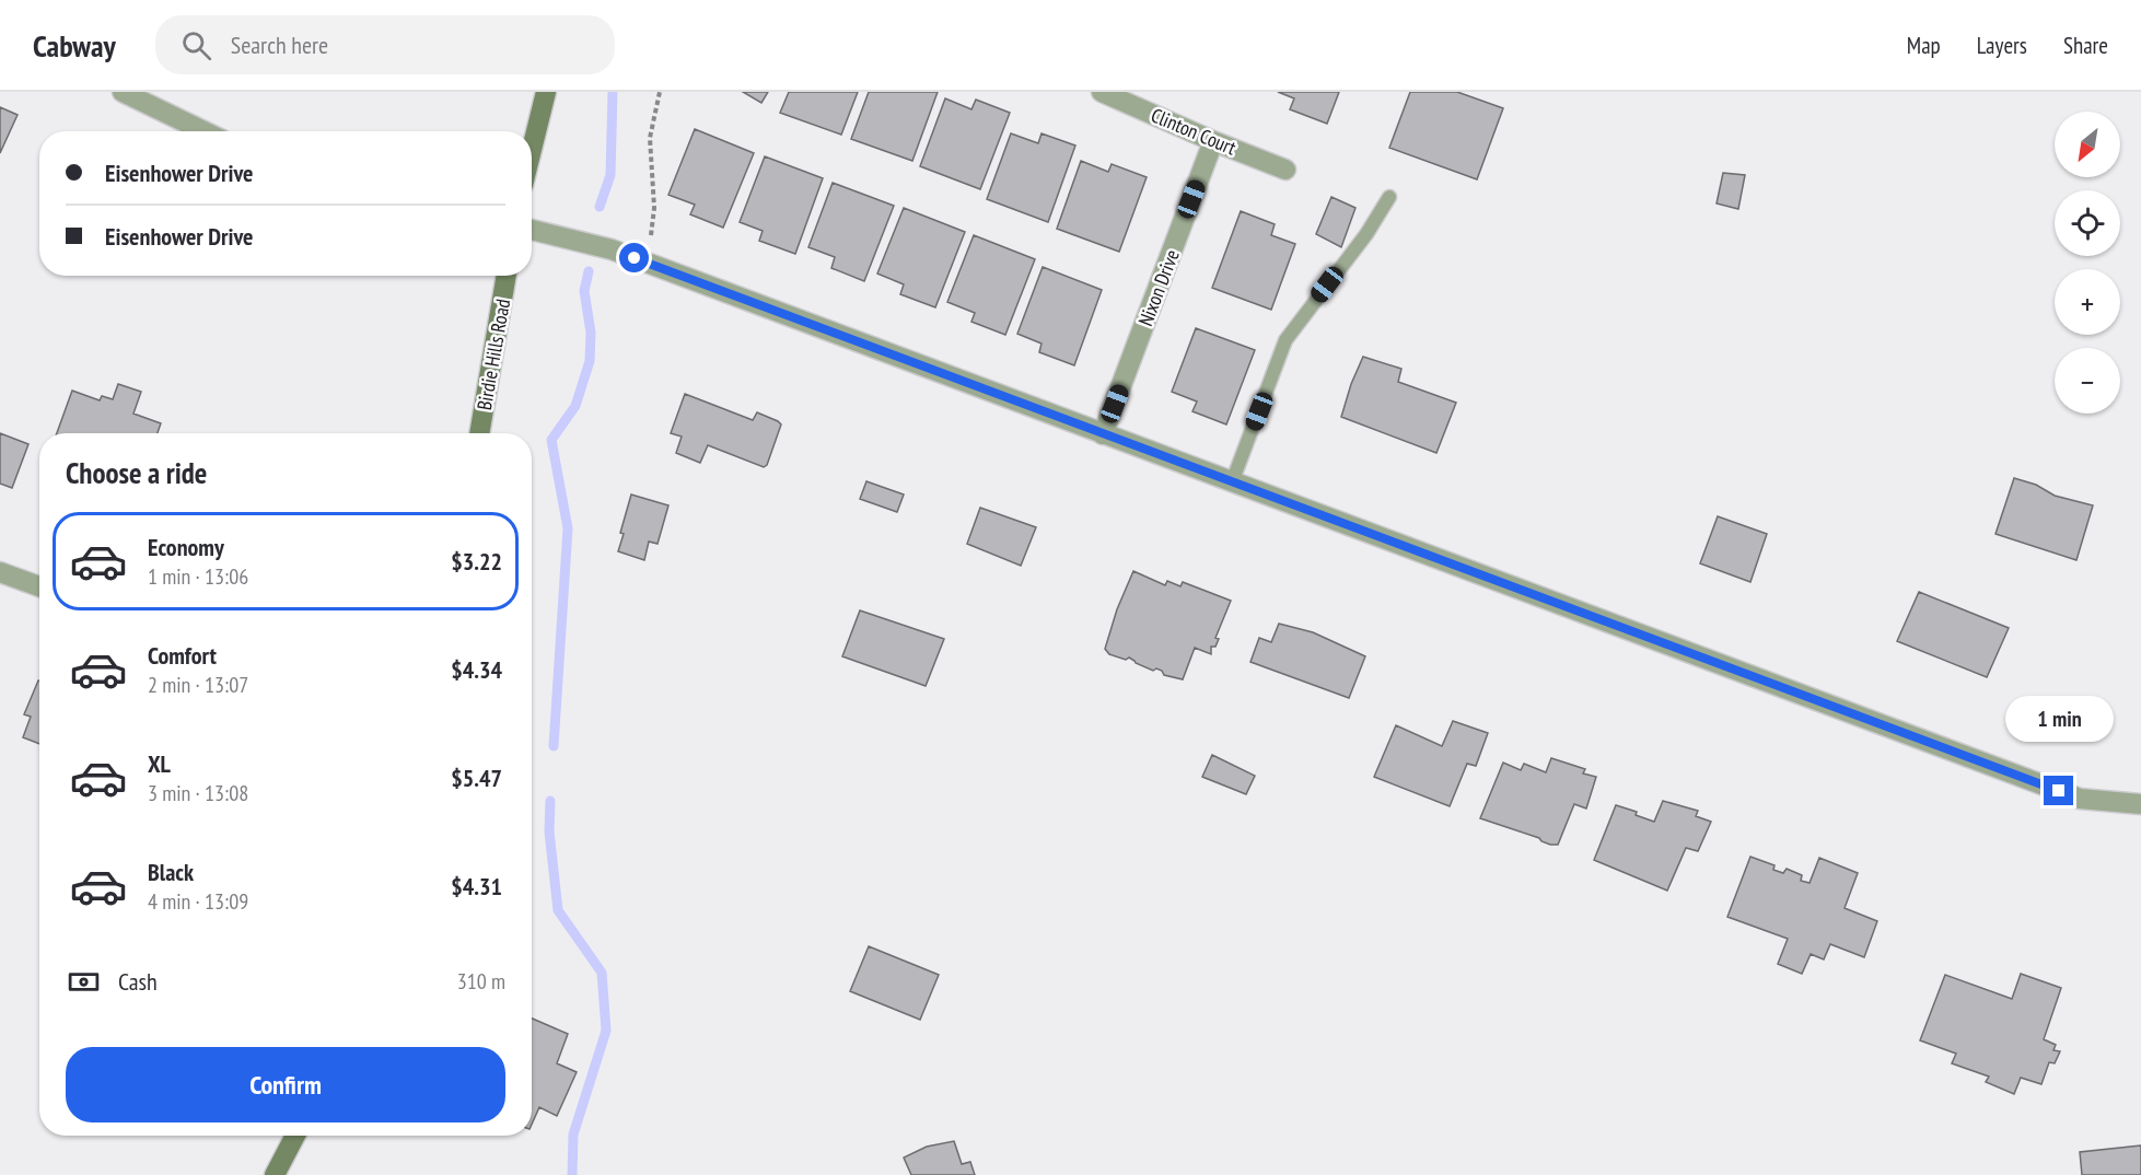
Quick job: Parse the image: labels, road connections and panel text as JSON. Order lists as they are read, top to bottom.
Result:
{
  "streets": {
    "main road": ["Birdie Hills Road"],
    "street": ["Clinton Court", "Nixon Drive"]
  },
  "crossings": [
    ["Clinton Court", "Nixon Drive"]
  ],
  "north": "bottom left",
  "page": {
    "header": "Cabway",
    "search": "Search here",
    "nav": ["Map", "Layers", "Share"],
    "map_buttons": ["+", "−"],
    "banner": ["Eisenhower Drive", "Eisenhower Drive"],
    "heading": "Choose a ride",
    "list": [
      {
        "name": "Economy",
        "note": "1 min · 13:06",
        "value": "$3.22"
      },
      {
        "name": "Comfort",
        "note": "2 min · 13:07",
        "value": "$4.34"
      },
      {
        "name": "XL",
        "note": "3 min · 13:08",
        "value": "$5.47"
      },
      {
        "name": "Black",
        "note": "4 min · 13:09",
        "value": "$4.31"
      }
    ],
    "bubble": "1 min",
    "pay": ["Cash", "310 m"],
    "buttons": "Confirm"
  }
}
